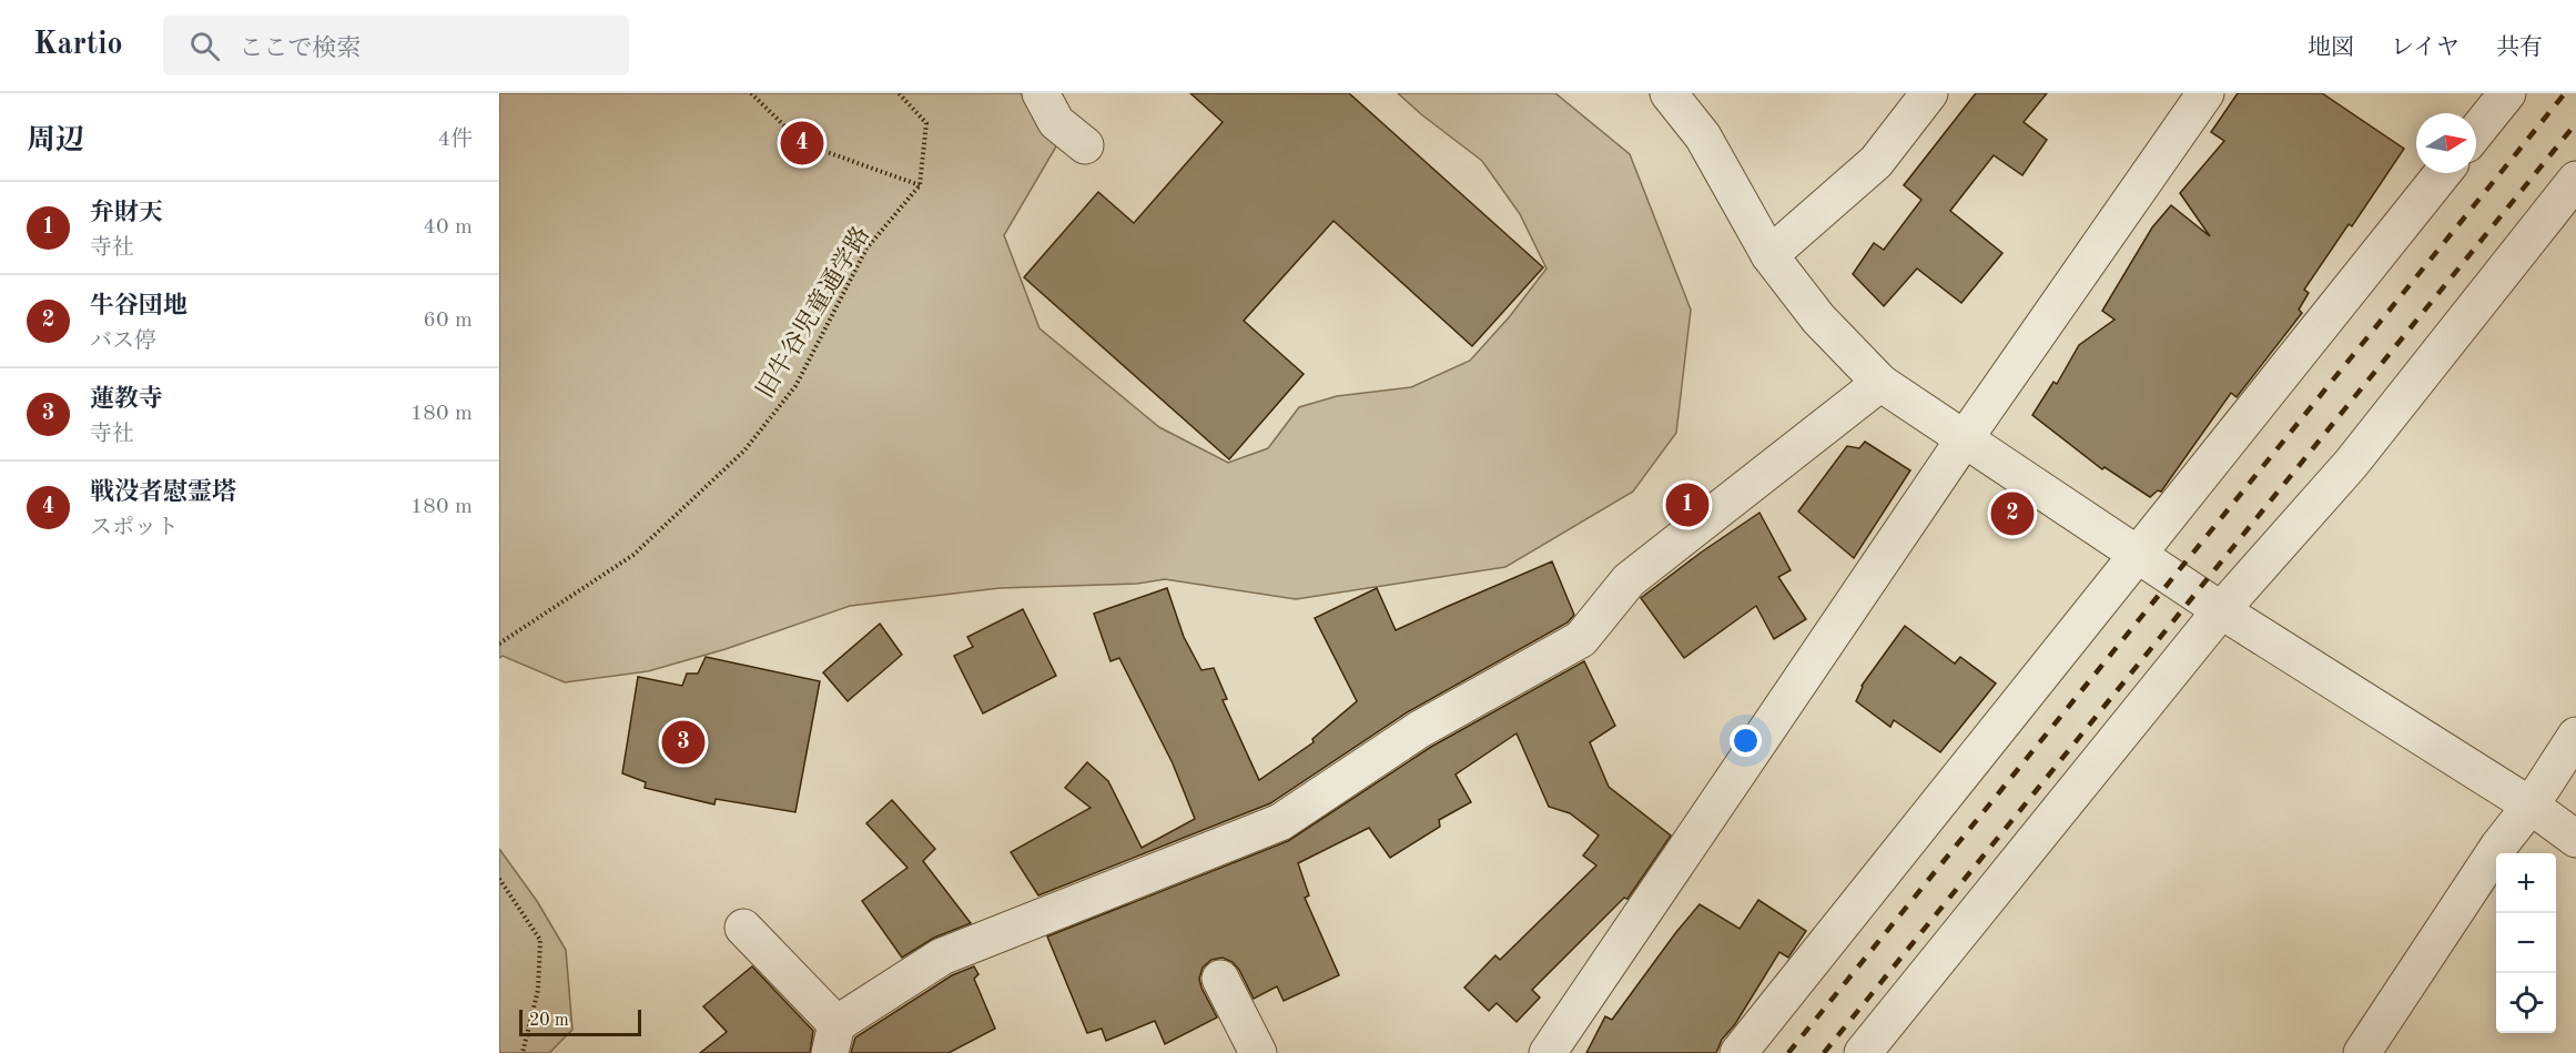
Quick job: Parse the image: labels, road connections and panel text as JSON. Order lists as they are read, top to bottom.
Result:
{
  "streets": {
    "path": ["旧牛谷児童通学路"]
  },
  "scale_bar": "20 m",
  "north": "right",
  "page": {
    "header": "Kartio",
    "search": "ここで検索",
    "nav": ["地図", "レイヤ", "共有"],
    "heading": ["周辺", "4件"],
    "pins": [
      "4",
      "1",
      "2",
      "3"
    ],
    "list": [
      {
        "mark": "1",
        "name": "弁財天",
        "note": "寺社",
        "value": "40 m"
      },
      {
        "mark": "2",
        "name": "牛谷団地",
        "note": "バス停",
        "value": "60 m"
      },
      {
        "mark": "3",
        "name": "蓮教寺",
        "note": "寺社",
        "value": "180 m"
      },
      {
        "mark": "4",
        "name": "戦没者慰霊塔",
        "note": "スポット",
        "value": "180 m"
      }
    ],
    "map_buttons": ["+", "−"],
    "scale": "20 m"
  }
}
